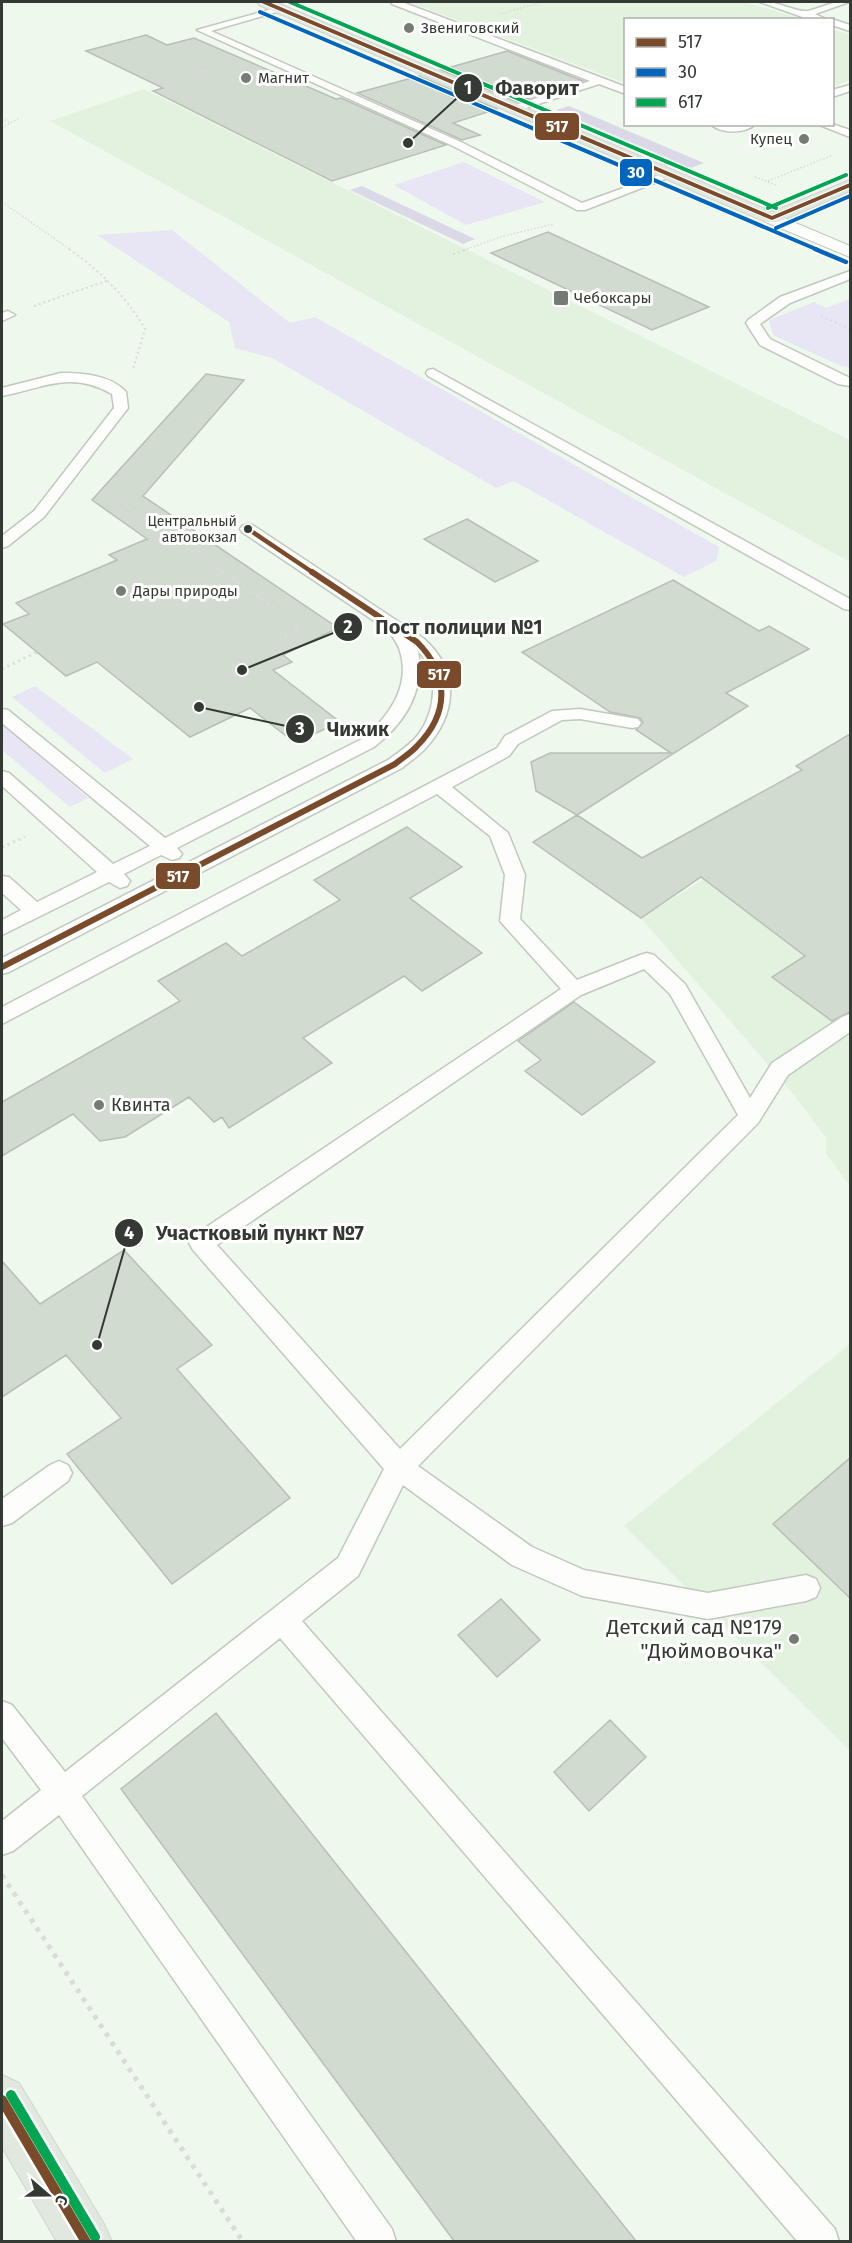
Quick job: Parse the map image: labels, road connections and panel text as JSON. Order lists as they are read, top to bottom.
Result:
{
  "places": {
    "other": [
      "Звениговский",
      "Магнит",
      "Купец",
      "Фаворит",
      "Центральный автовокзал",
      "Дары природы",
      "Пост полиции №1",
      "Чижик",
      "Квинта",
      "Участковый пункт №7",
      "Детский сад №179 \"Дюймовочка\""
    ],
    "transit": ["Чебоксары"]
  },
  "lines": ["transit line 517", "transit line 617", "transit line 30"],
  "legend": ["517", "30", "617"],
  "north": "right"
}
